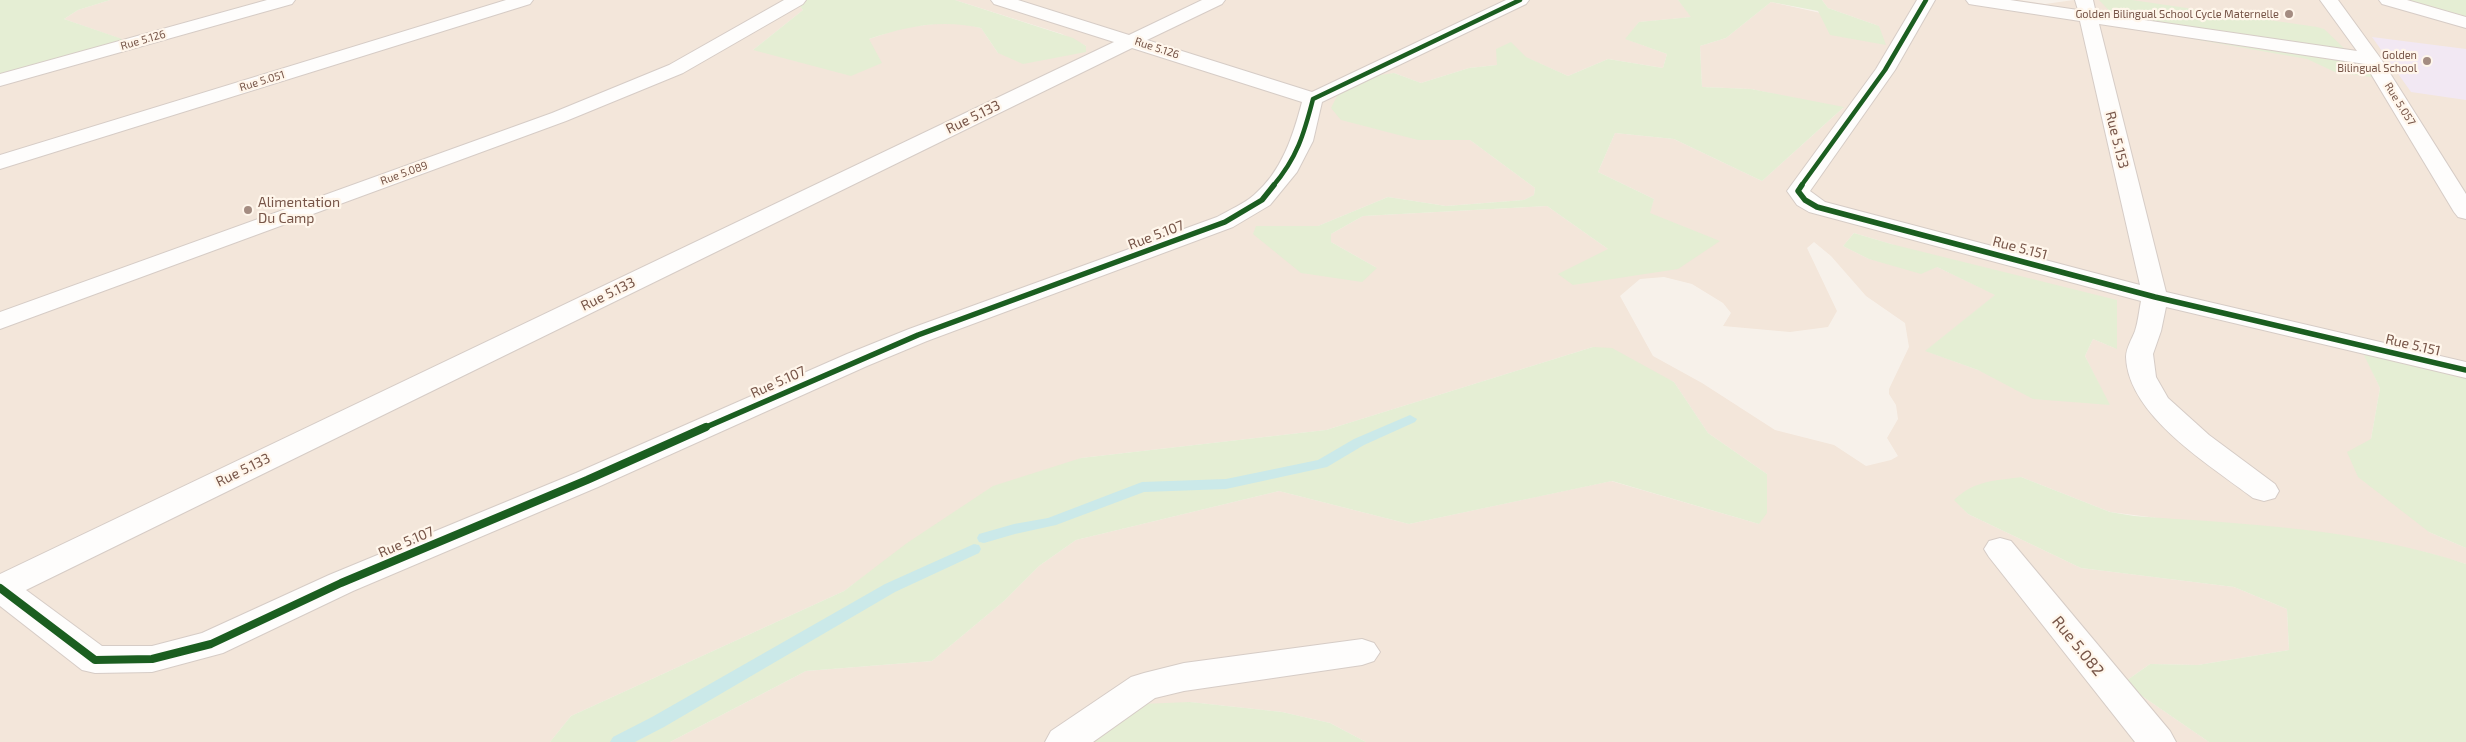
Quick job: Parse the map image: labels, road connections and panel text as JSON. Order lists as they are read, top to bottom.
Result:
{
  "streets": {
    "street": [
      "Rue 5.126",
      "Rue 5.051",
      "Rue 5.057",
      "Rue 5.133",
      "Rue 5.153",
      "Rue 5.089",
      "Rue 5.107",
      "Rue 5.151",
      "Rue 5.082"
    ]
  },
  "crossings": [
    ["Rue 5.126", "Rue 5.133"],
    ["Rue 5.126", "Rue 5.107"],
    ["Rue 5.133", "Rue 5.107"],
    ["Rue 5.153", "Rue 5.151"]
  ],
  "places": ["Golden Bilingual School Cycle Maternelle", "Golden Bilingual School", "Alimentation Du Camp"]
}
